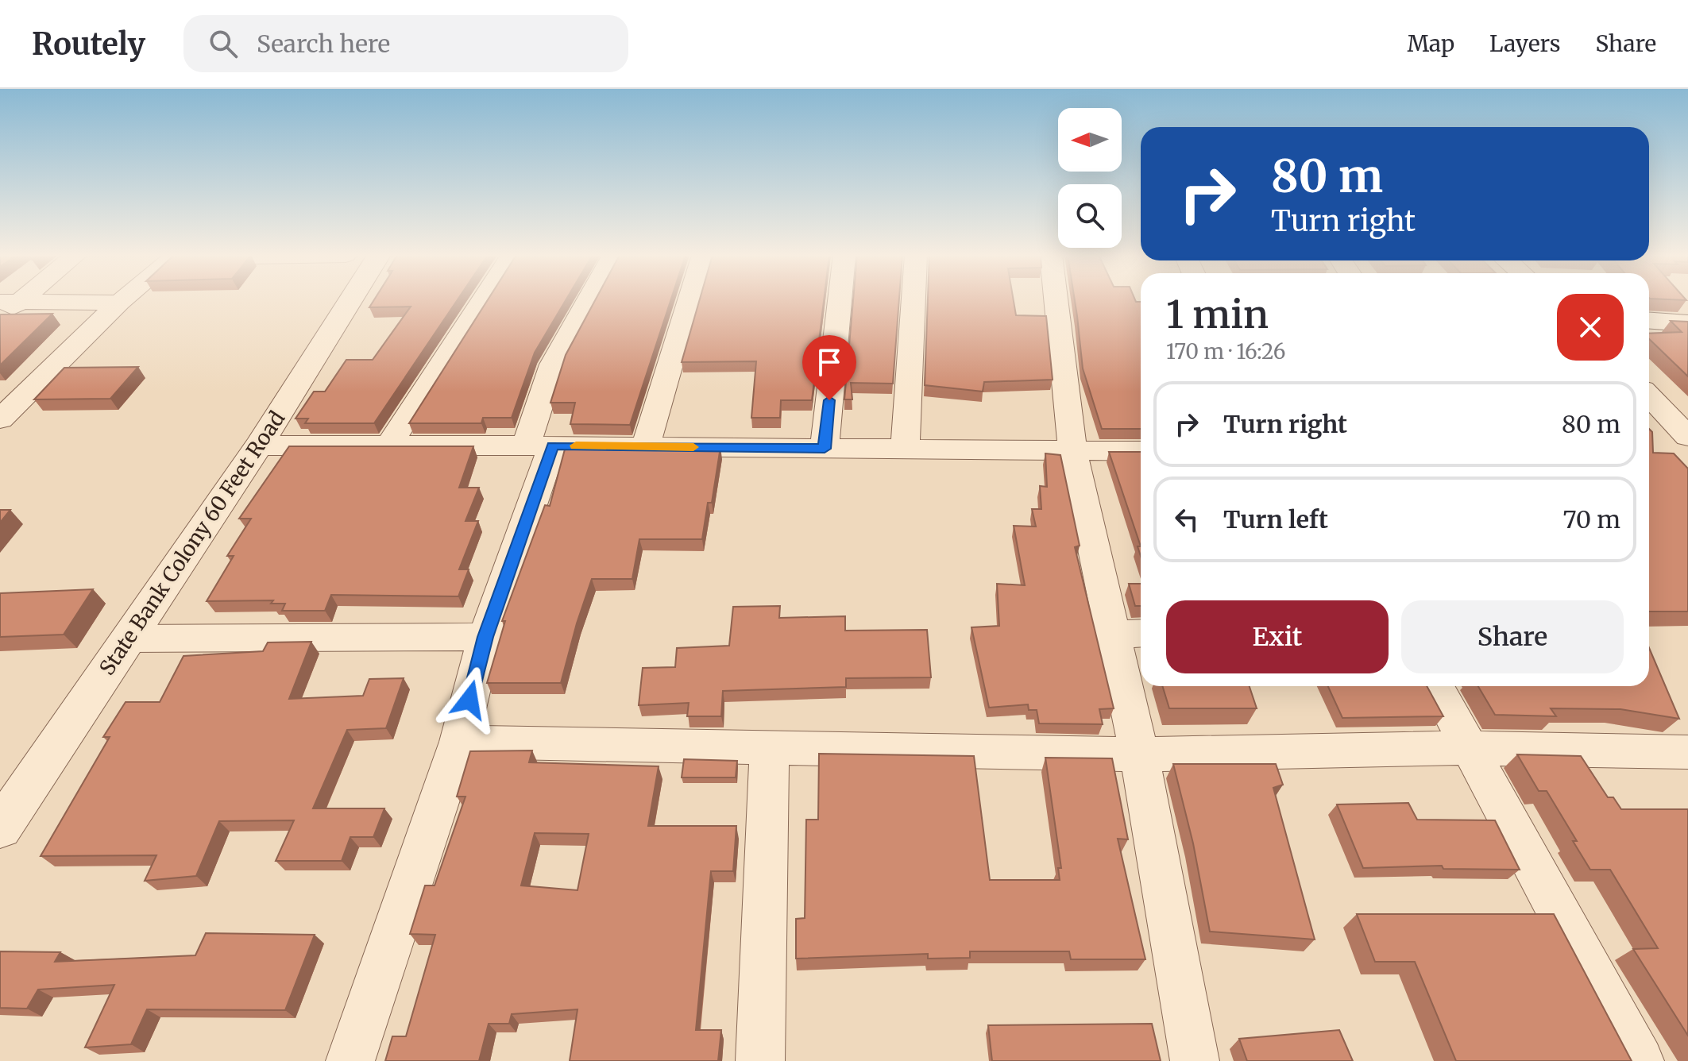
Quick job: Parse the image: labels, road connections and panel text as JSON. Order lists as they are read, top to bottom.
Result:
{
  "streets": {
    "street": ["State Bank Colony 60 Feet Road"]
  },
  "north": "left",
  "page": {
    "header": "Routely",
    "search": "Search here",
    "nav": ["Map", "Layers", "Share"],
    "turn": ["80 m", "Turn right"],
    "heading": ["1 min", "170 m · 16:26"],
    "list": [
      {
        "name": "Turn right",
        "value": "80 m"
      },
      {
        "name": "Turn left",
        "value": "70 m"
      }
    ],
    "buttons": ["Exit", "Share"]
  }
}
